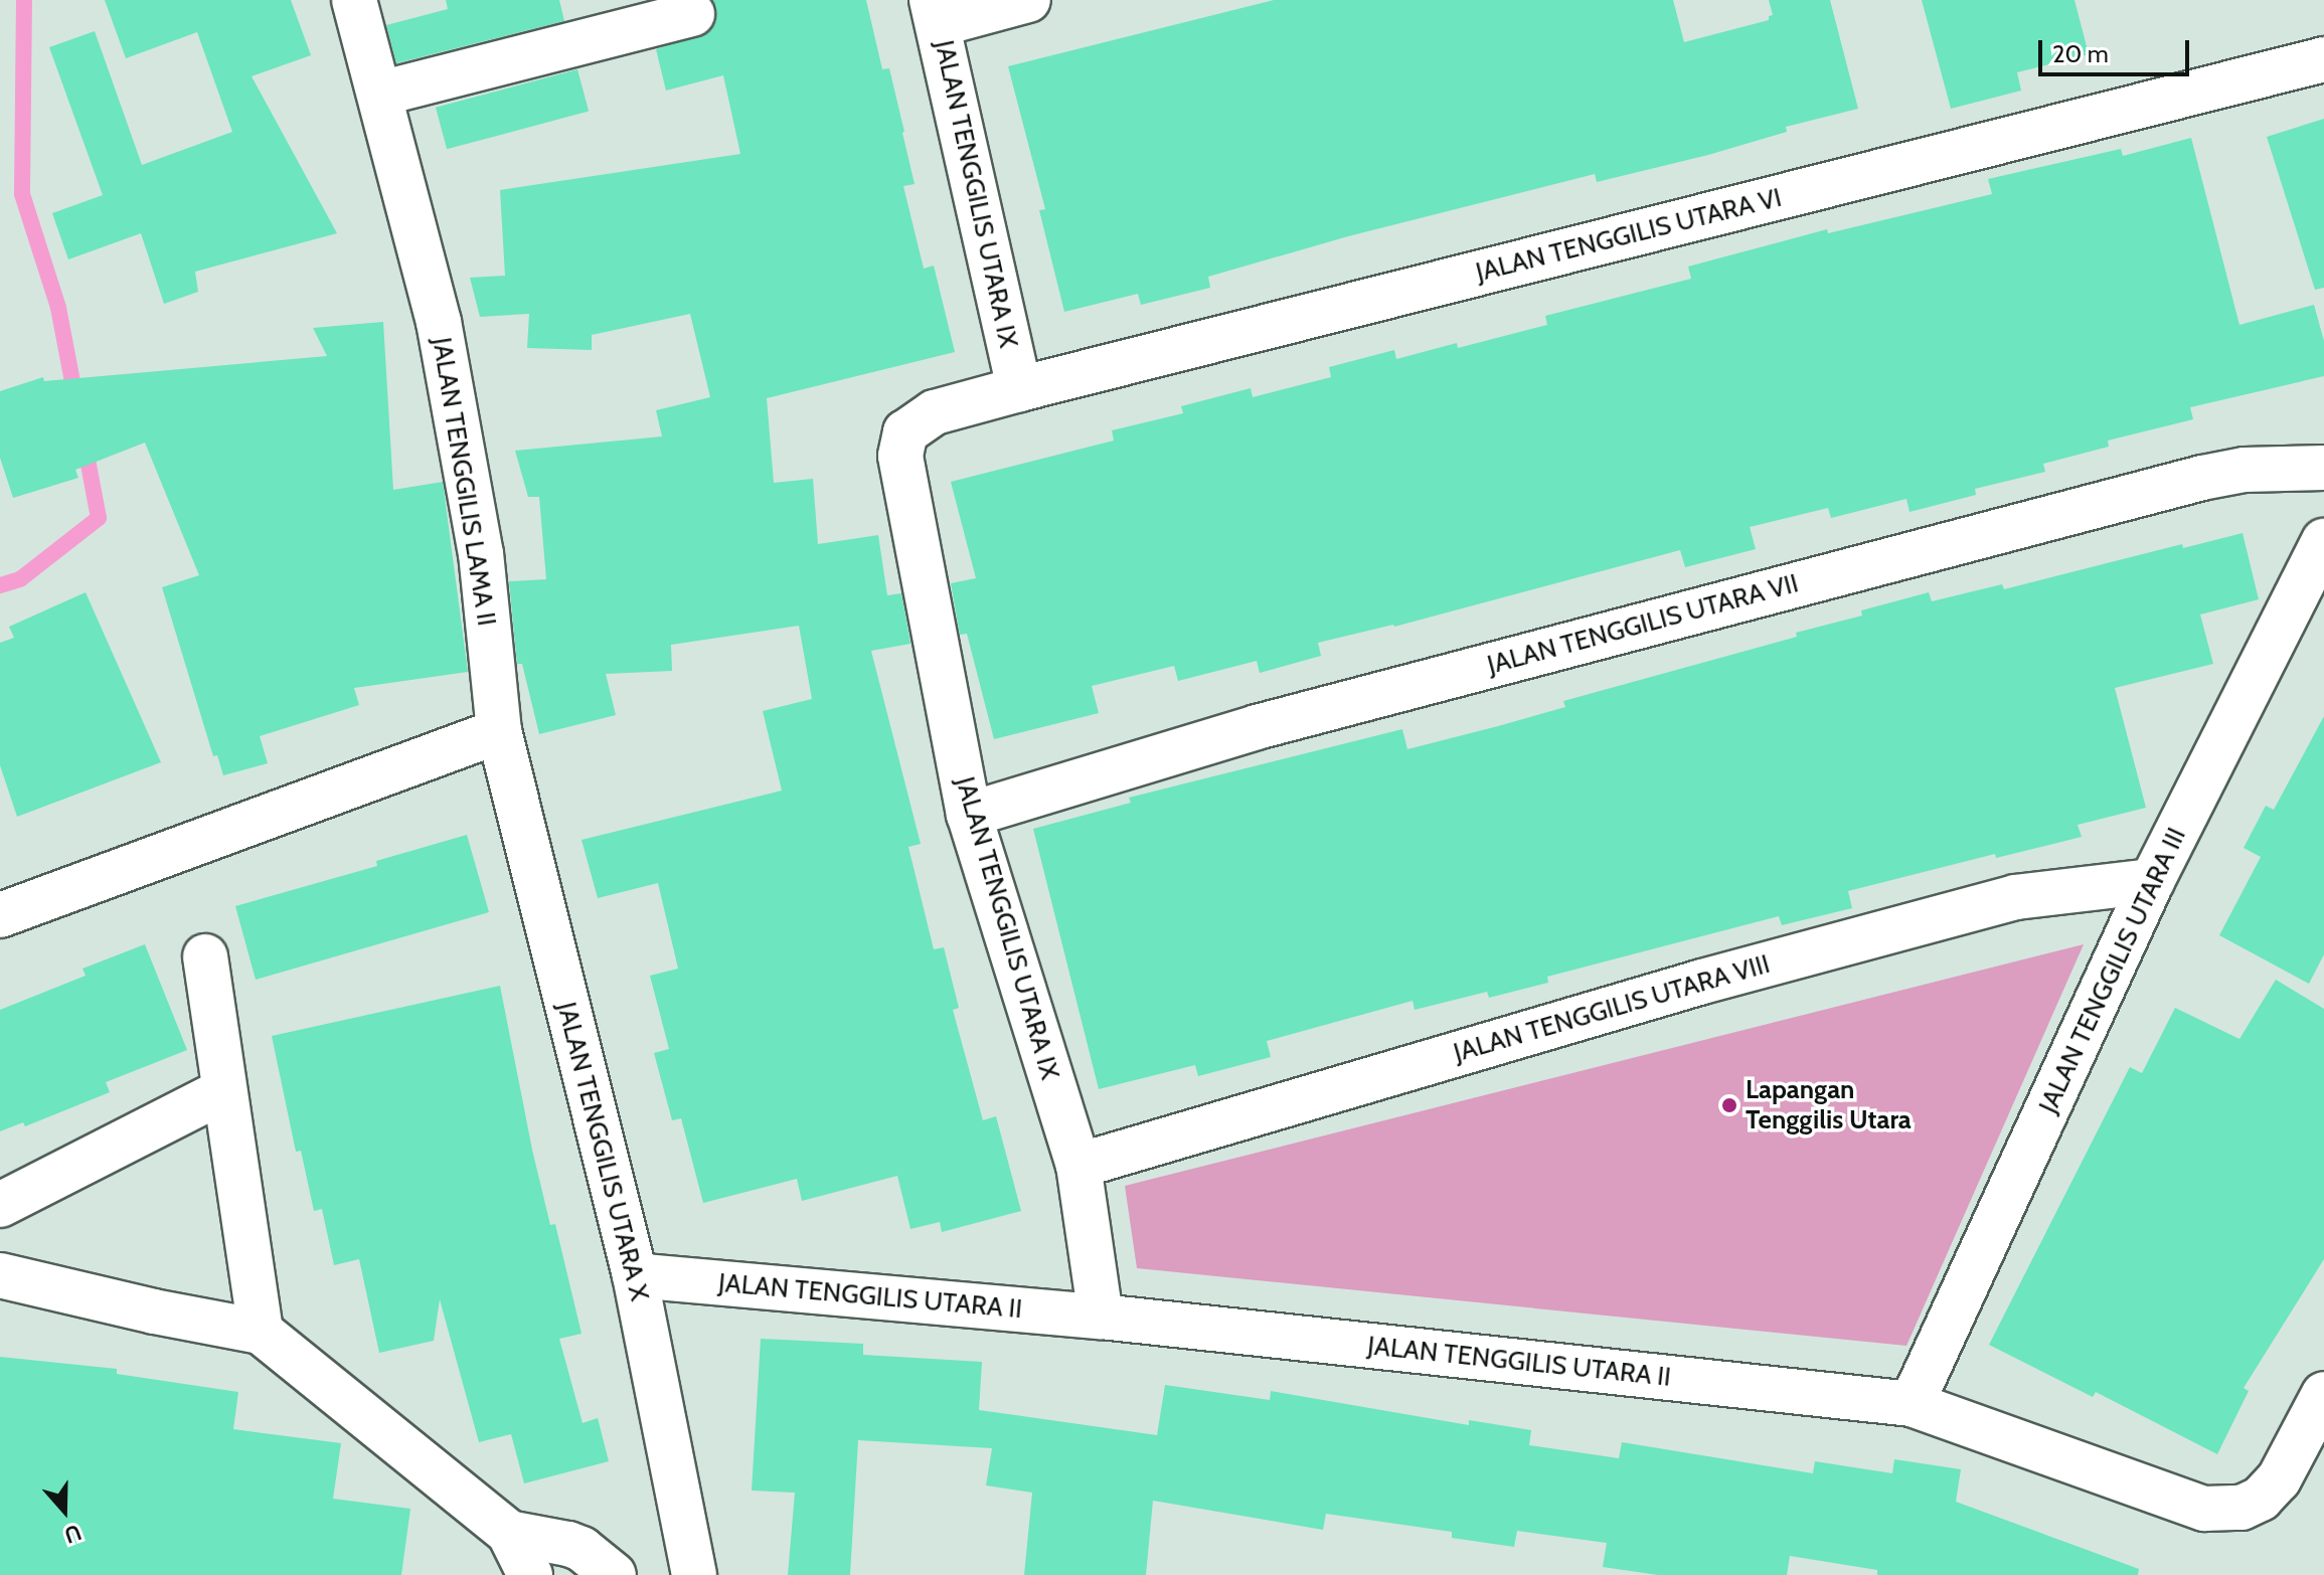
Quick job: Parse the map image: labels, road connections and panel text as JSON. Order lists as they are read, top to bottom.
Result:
{
  "streets": {
    "street": [
      "JALAN TENGGILIS UTARA IX",
      "JALAN TENGGILIS UTARA VI",
      "JALAN TENGGILIS LAMA II",
      "JALAN TENGGILIS UTARA VII",
      "JALAN TENGGILIS UTARA III",
      "JALAN TENGGILIS UTARA VIII",
      "JALAN TENGGILIS UTARA X",
      "JALAN TENGGILIS UTARA II"
    ]
  },
  "crossings": [
    ["JALAN TENGGILIS UTARA IX", "JALAN TENGGILIS UTARA VI"],
    ["JALAN TENGGILIS UTARA IX", "JALAN TENGGILIS UTARA VII"],
    ["JALAN TENGGILIS UTARA IX", "JALAN TENGGILIS UTARA VIII"],
    ["JALAN TENGGILIS UTARA IX", "JALAN TENGGILIS UTARA II"],
    ["JALAN TENGGILIS LAMA II", "JALAN TENGGILIS UTARA X"],
    ["JALAN TENGGILIS UTARA III", "JALAN TENGGILIS UTARA VIII"],
    ["JALAN TENGGILIS UTARA III", "JALAN TENGGILIS UTARA II"],
    ["JALAN TENGGILIS UTARA X", "JALAN TENGGILIS UTARA II"]
  ],
  "places": ["Lapangan Tenggilis Utara"],
  "scale_bar": "20 m",
  "north": "bottom"
}
